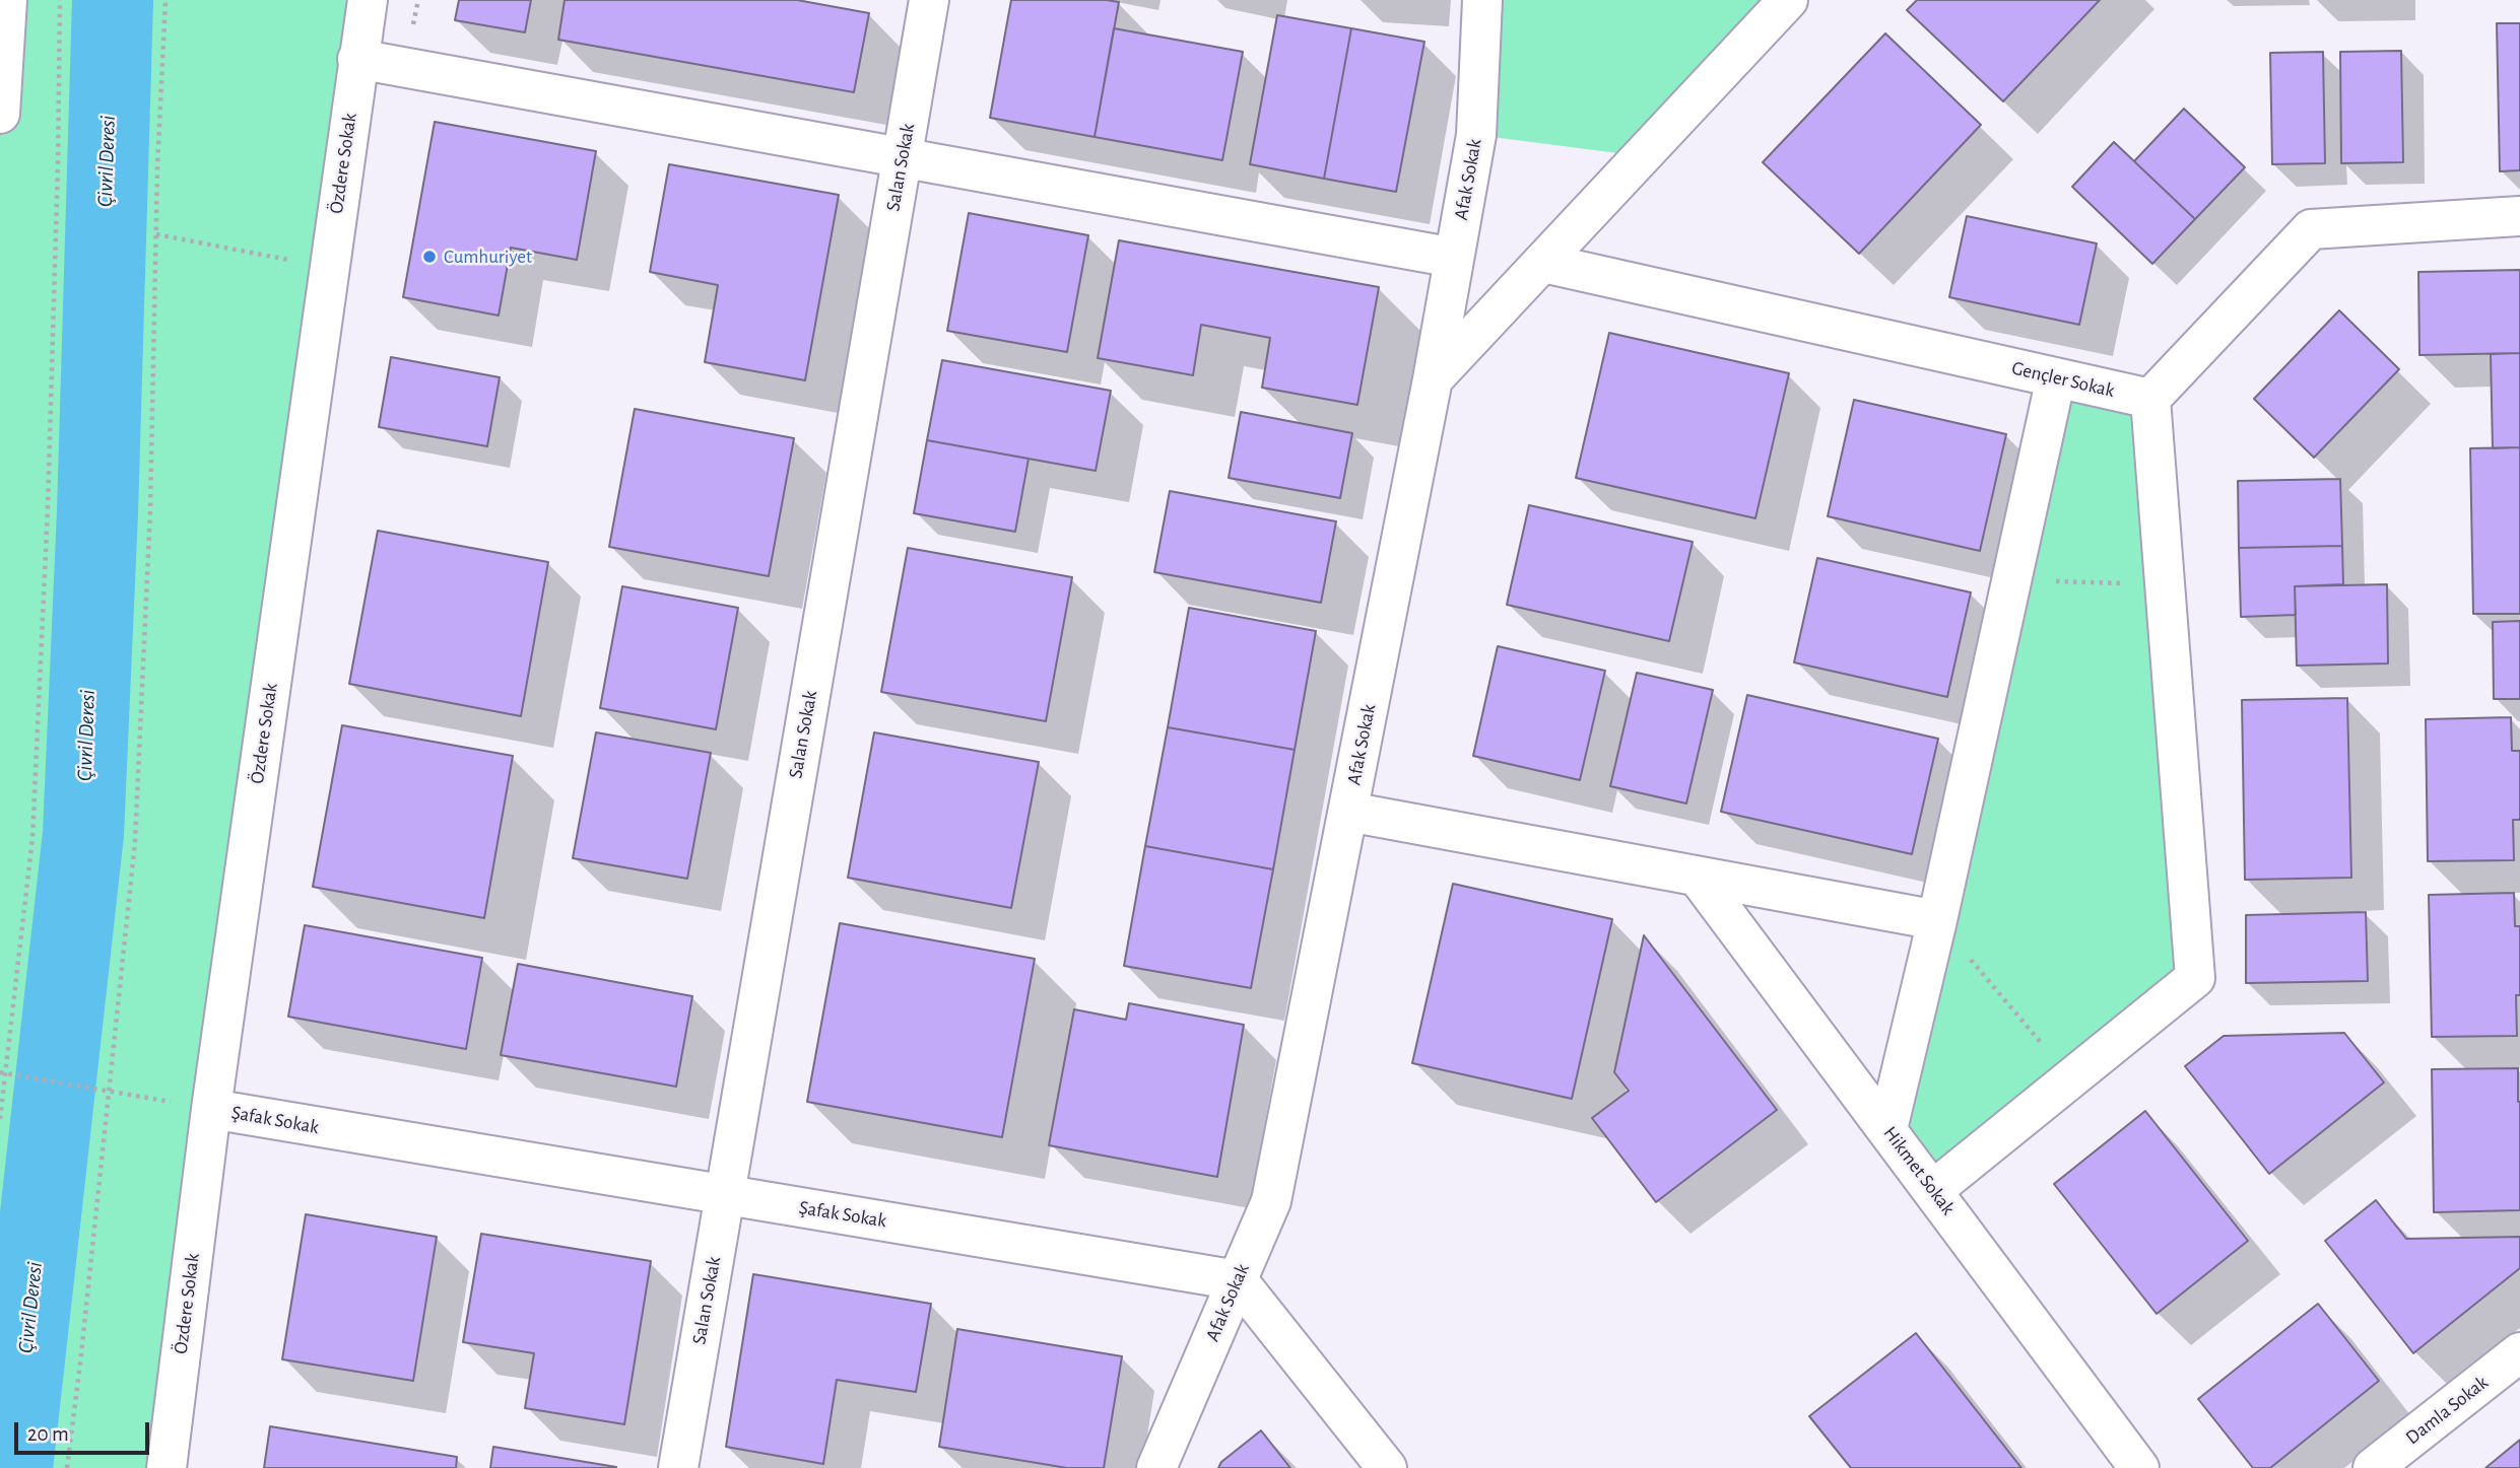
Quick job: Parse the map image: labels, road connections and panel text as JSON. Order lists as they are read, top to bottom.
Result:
{
  "streets": {
    "street": [
      "Özdere Sokak",
      "Salan Sokak",
      "Afak Sokak",
      "Gençler Sokak",
      "Şafak Sokak",
      "Hikmet Sokak",
      "Damla Sokak"
    ]
  },
  "crossings": [
    ["Özdere Sokak", "Şafak Sokak"],
    ["Salan Sokak", "Şafak Sokak"],
    ["Afak Sokak", "Şafak Sokak"]
  ],
  "water": ["Çivril Deresi"],
  "places": ["Cumhuriyet"],
  "scale_bar": "20 m"
}
